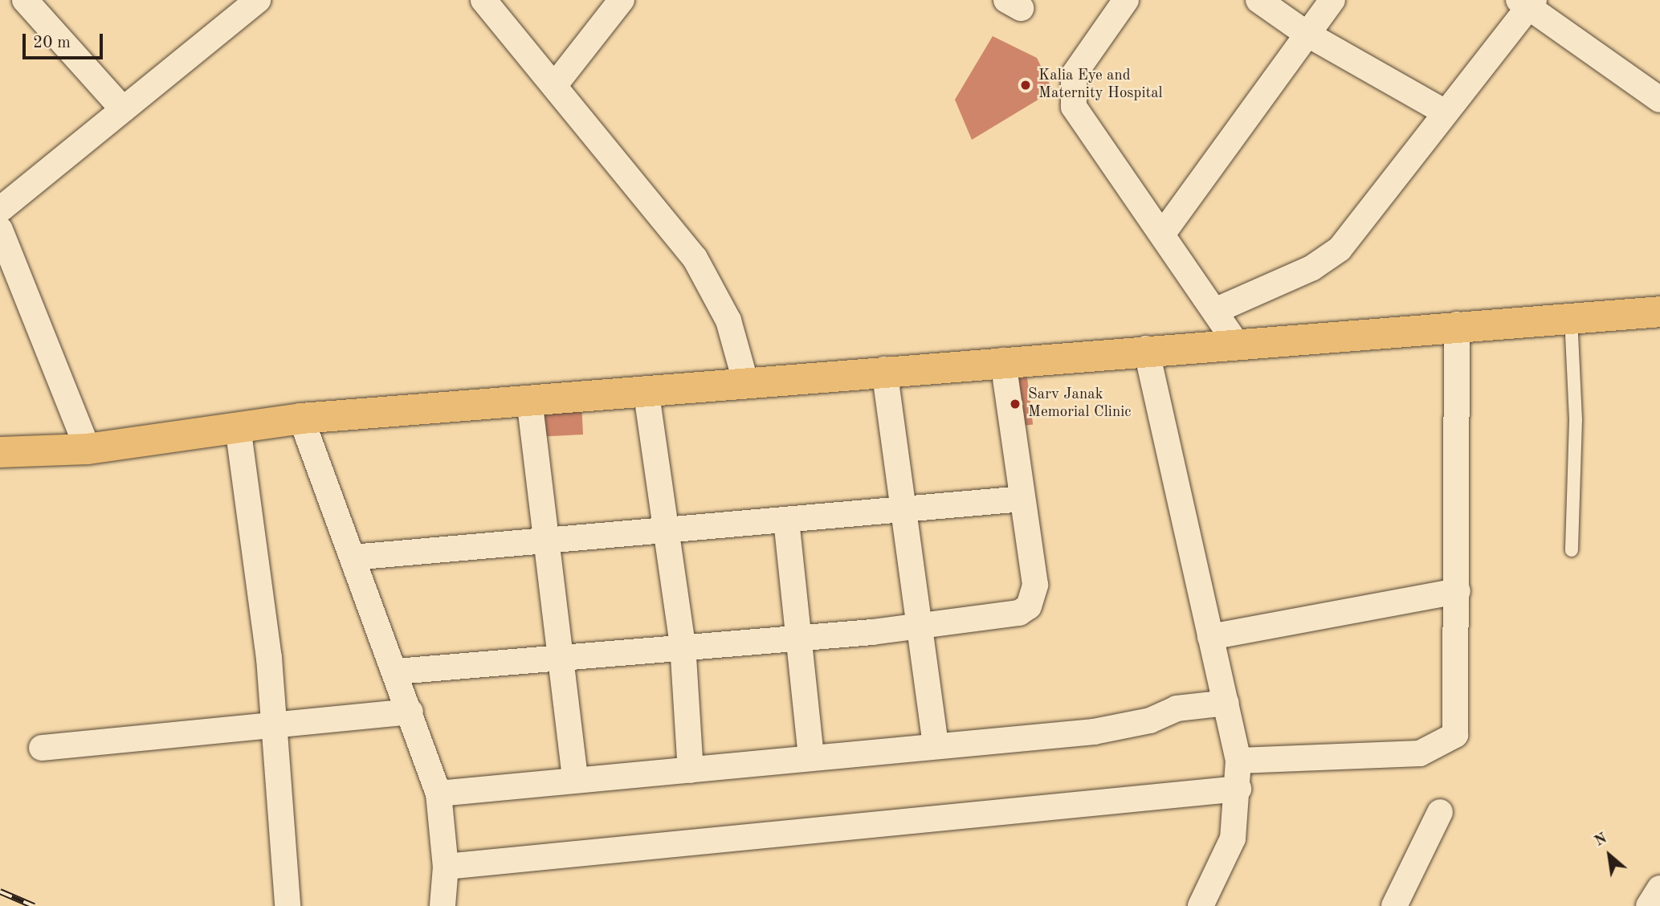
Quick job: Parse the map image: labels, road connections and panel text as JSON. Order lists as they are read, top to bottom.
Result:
{
  "places": ["Kalia Eye and Maternity Hospital", "Sarv Janak Memorial Clinic"],
  "scale_bar": "20 m",
  "north": "top left"
}
